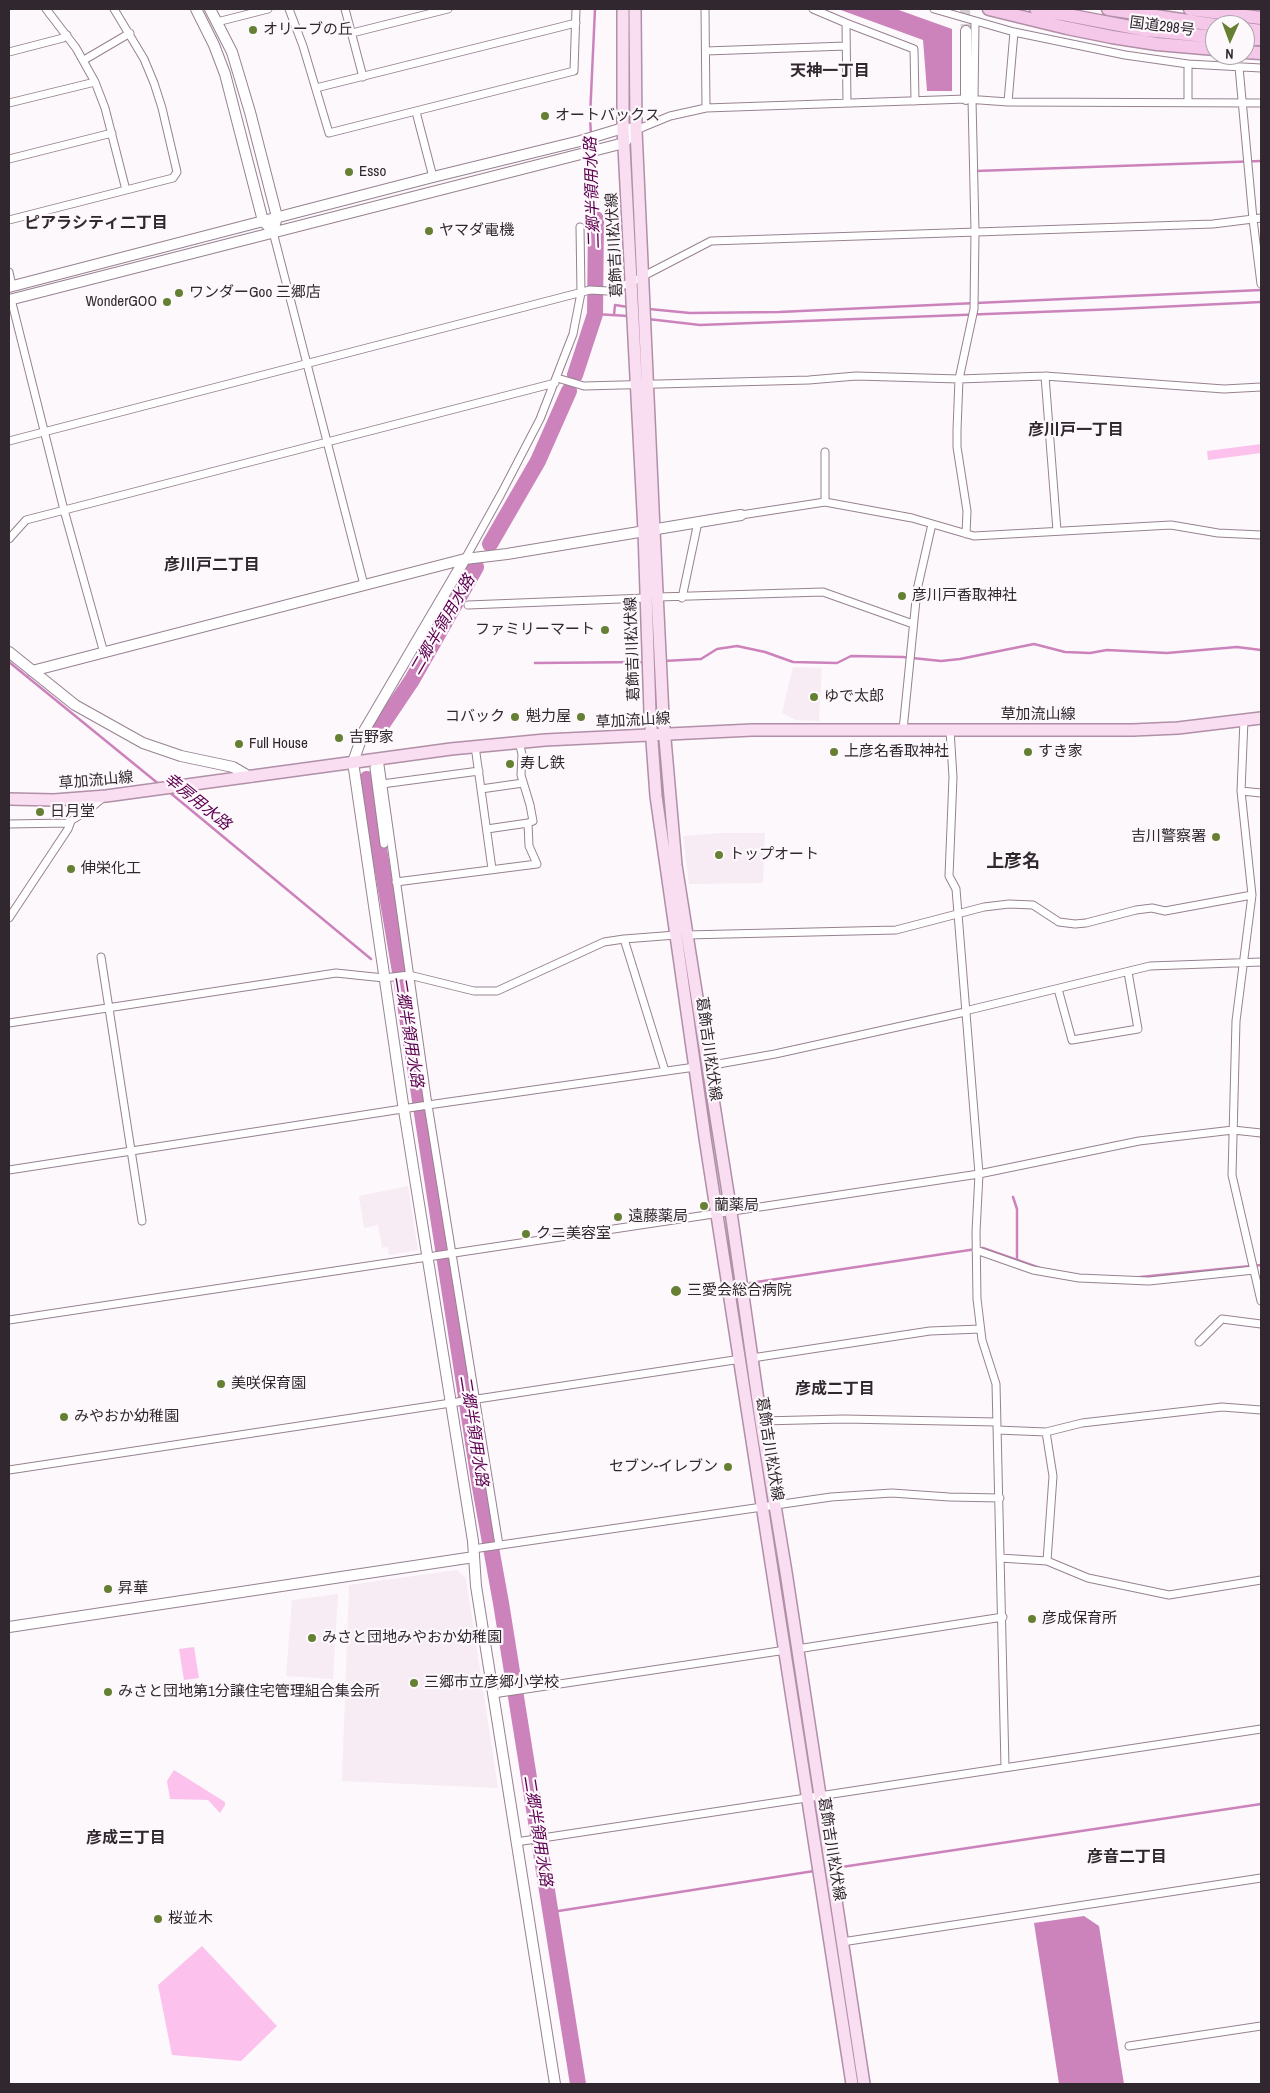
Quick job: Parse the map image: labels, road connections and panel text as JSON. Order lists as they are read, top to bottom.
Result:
{
  "streets": {
    "highway": ["国道298号"],
    "main road": ["葛飾吉川松伏線", "草加流山線"]
  },
  "crossings": [
    ["葛飾吉川松伏線", "草加流山線"]
  ],
  "districts": [
    "天神一丁目",
    "ピアラシティ二丁目",
    "彦川戸一丁目",
    "彦川戸二丁目",
    "上彦名",
    "彦成二丁目",
    "彦成三丁目",
    "彦音二丁目"
  ],
  "water": ["二郷半領用水路", "幸房用水路"],
  "places": [
    "オリーブの丘",
    "オートバックス",
    "Esso",
    "ヤマダ電機",
    "ワンダーGoo 三郷店",
    "WonderGOO",
    "彦川戸香取神社",
    "ファミリーマート",
    "ゆで太郎",
    "コバック",
    "魁力屋",
    "吉野家",
    "Full House",
    "上彦名香取神社",
    "すき家",
    "寿し鉄",
    "日月堂",
    "吉川警察署",
    "トップオート",
    "伸栄化工",
    "蘭薬局",
    "遠藤薬局",
    "クニ美容室",
    "三愛会総合病院",
    "美咲保育園",
    "みやおか幼稚園",
    "セブン-イレブン",
    "昇華",
    "彦成保育所",
    "みさと団地みやおか幼稚園",
    "三郷市立彦郷小学校",
    "みさと団地第1分譲住宅管理組合集会所",
    "桜並木"
  ],
  "north": "bottom"
}
